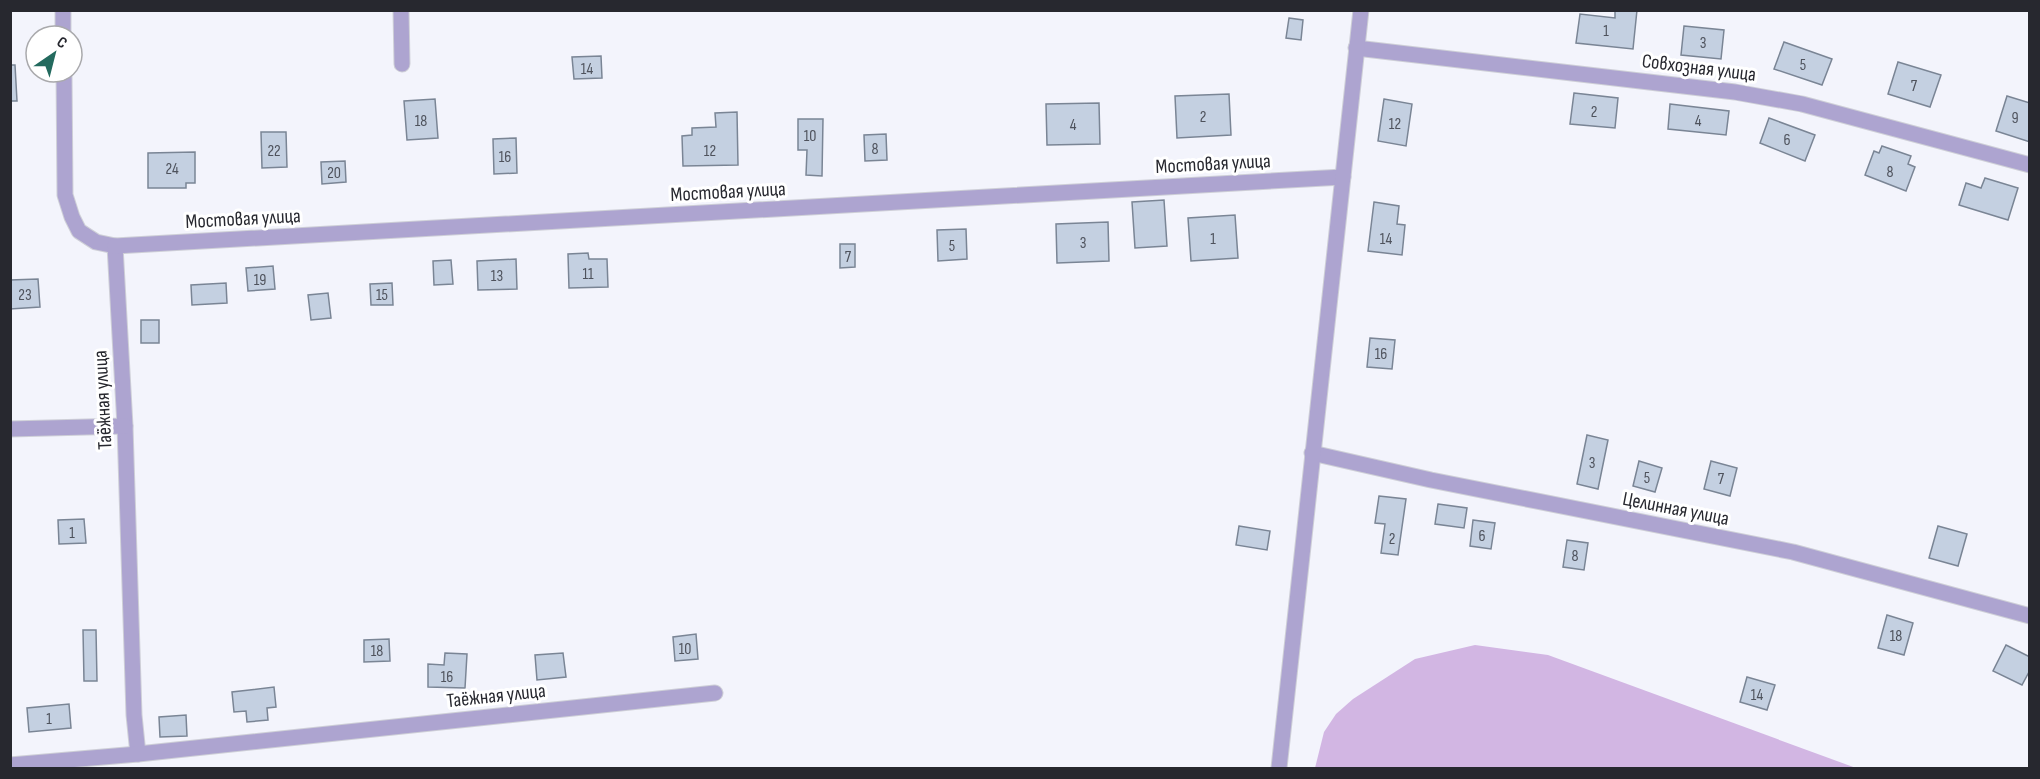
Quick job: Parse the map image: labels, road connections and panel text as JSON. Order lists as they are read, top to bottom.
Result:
{
  "streets": {
    "street": [
      "Совхозная улица",
      "Мостовая улица",
      "Таёжная улица",
      "Целинная улица"
    ]
  },
  "crossings": [
    ["Мостовая улица", "Таёжная улица"]
  ],
  "house_numbers": [
    "1",
    "3",
    "5",
    "14",
    "7",
    "2",
    "2",
    "9",
    "18",
    "4",
    "12",
    "4",
    "10",
    "6",
    "8",
    "22",
    "12",
    "16",
    "24",
    "8",
    "20",
    "1",
    "14",
    "3",
    "5",
    "7",
    "11",
    "13",
    "19",
    "23",
    "15",
    "16",
    "3",
    "5",
    "7",
    "1",
    "6",
    "2",
    "8",
    "18",
    "10",
    "18",
    "16",
    "14",
    "1"
  ],
  "north": "top right"
}
